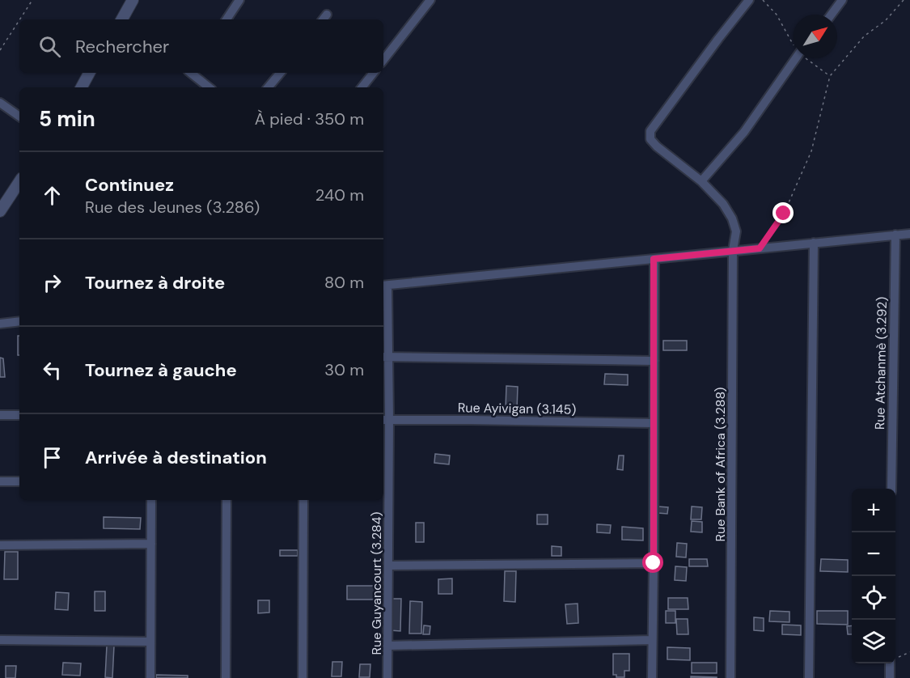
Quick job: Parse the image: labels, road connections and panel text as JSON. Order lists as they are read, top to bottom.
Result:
{
  "streets": {
    "street": [
      "Rue Atchanmè (3.292)",
      "Rue Ayivigan (3.145)",
      "Rue Bank of Africa (3.288)",
      "Rue Guyancourt (3.284)"
    ]
  },
  "crossings": [
    ["Rue Ayivigan (3.145)", "Rue Guyancourt (3.284)"]
  ],
  "north": "top right",
  "page": {
    "search": "Rechercher",
    "heading": ["5 min", "À pied · 350 m"],
    "list": [
      ["Continuez", "Rue des Jeunes (3.286)", "240 m"],
      ["Tournez à droite", "80 m"],
      ["Tournez à gauche", "30 m"],
      "Arrivée à destination"
    ],
    "map_buttons": ["+", "−"]
  }
}
